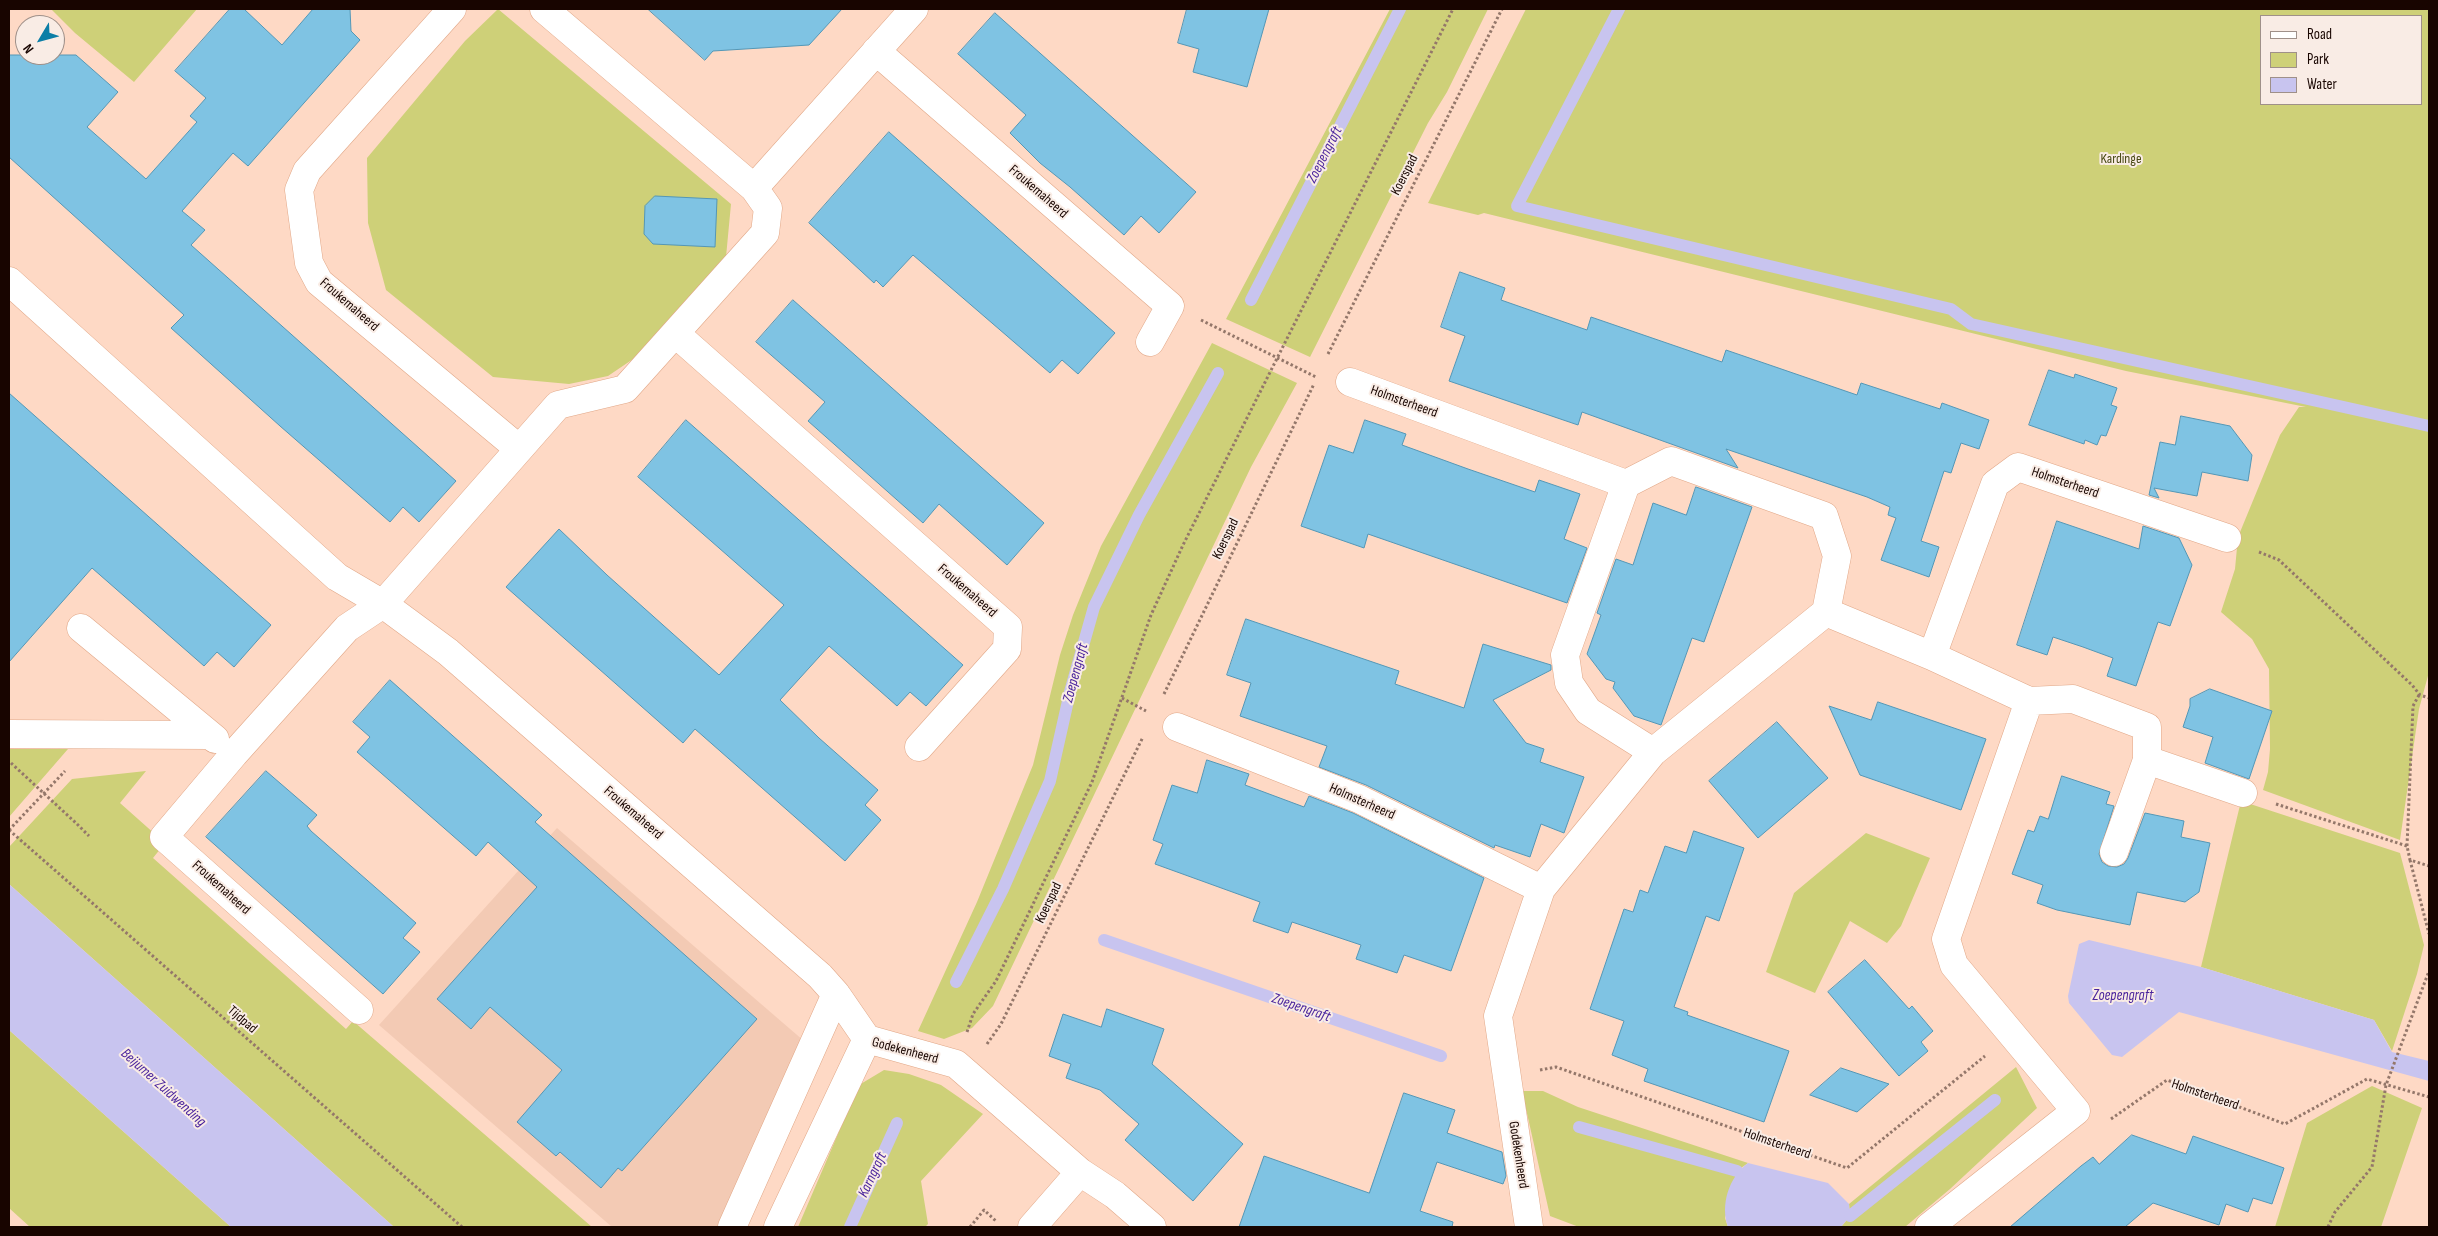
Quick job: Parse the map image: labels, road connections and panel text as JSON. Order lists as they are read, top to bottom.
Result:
{
  "streets": {
    "street": ["Froukemaheerd", "Holmsterheerd", "Godekenheerd"],
    "path": ["Koerspad", "Tijdpad"]
  },
  "crossings": [
    ["Koerspad", "Godekenheerd"],
    ["Froukemaheerd", "Godekenheerd"],
    ["Holmsterheerd", "Godekenheerd"]
  ],
  "water": ["Zoepengraft", "Beijumer Zuidwending", "Karngraft"],
  "parks": ["Kardinge"],
  "legend": ["Road", "Park", "Water"],
  "north": "bottom left"
}
